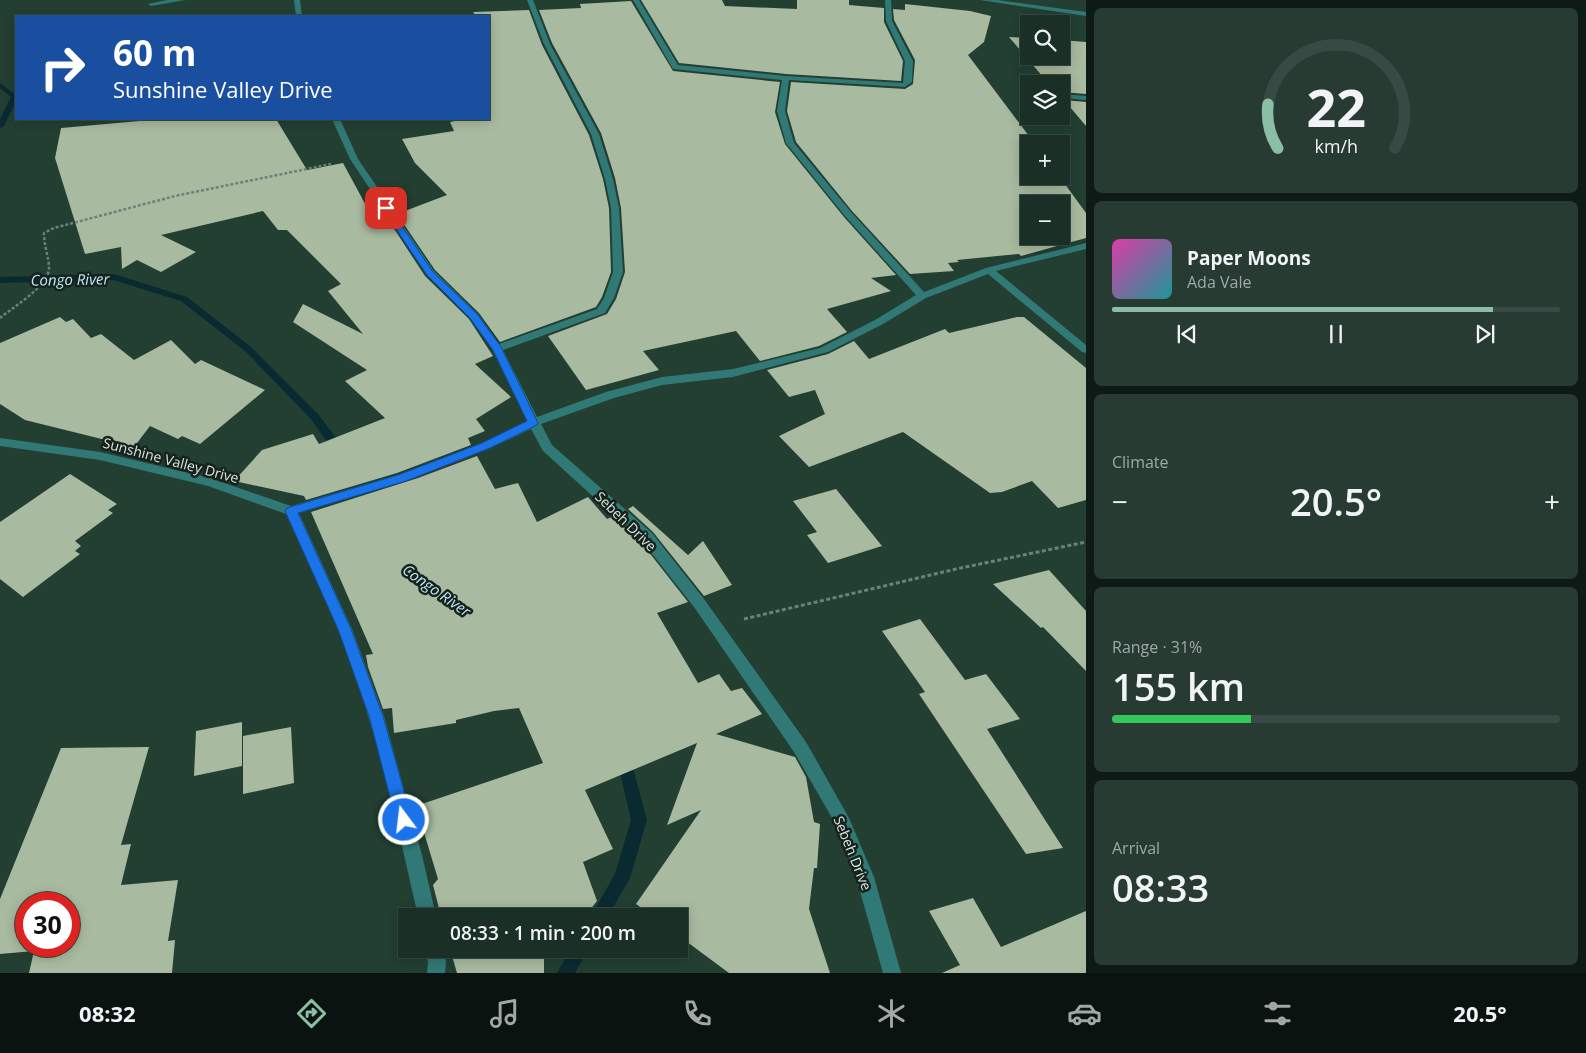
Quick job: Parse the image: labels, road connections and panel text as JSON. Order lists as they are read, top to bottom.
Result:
{
  "streets": {
    "street": ["Sunshine Valley Drive", "Sebeh Drive"]
  },
  "water": ["Congo River"],
  "page": {
    "map_buttons": ["+", "−"],
    "turn": ["60 m", "Sunshine Valley Drive"],
    "song": ["Paper Moons", "Ada Vale"],
    "tile": [
      "Climate",
      ["Range · 31%", "155 km"],
      ["Arrival", "08:33"]
    ],
    "heat": ["−", "20.5°", "+"],
    "limit": "30",
    "trip": "08:33 · 1 min · 200 m",
    "tabs": ["08:32", "20.5°"],
    "gauge": ["22", "km/h"]
  }
}
